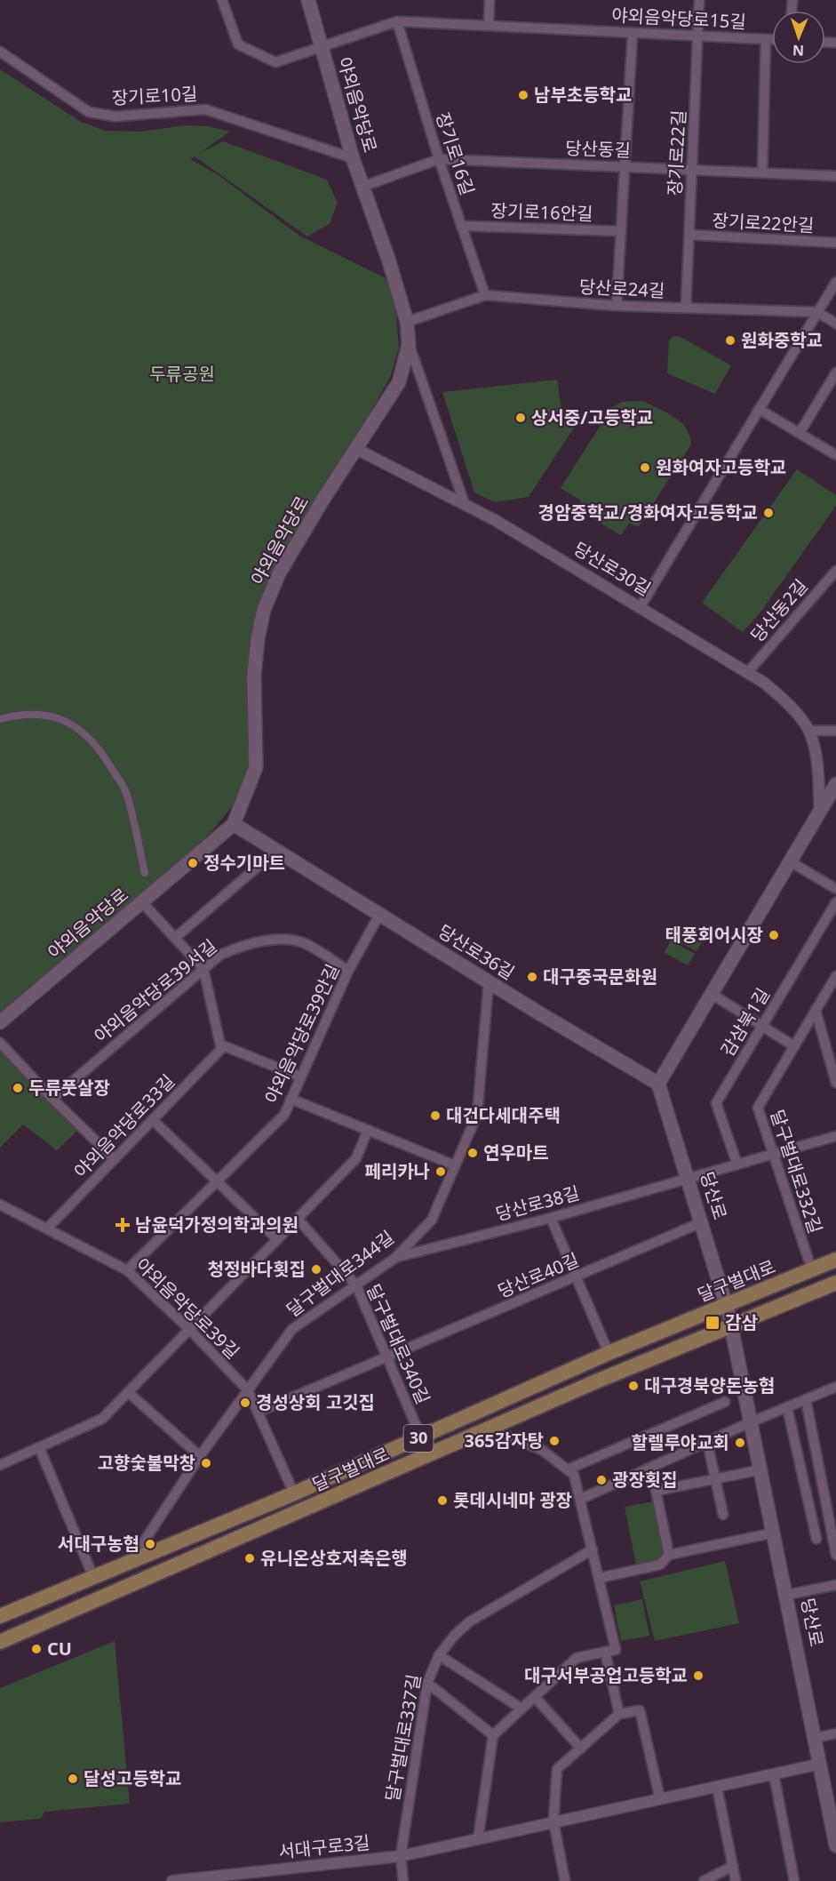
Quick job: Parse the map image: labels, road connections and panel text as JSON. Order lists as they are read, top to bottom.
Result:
{
  "streets": {
    "main road": [
      "야외음악당로",
      "당산로36길",
      "당산로",
      "달구벌대로",
      "30"
    ],
    "street": [
      "야외음악당로15길",
      "장기로10길",
      "당산동길",
      "장기로22길",
      "장기로16길",
      "장기로16안길",
      "장기로22안길",
      "당산로24길",
      "당산로30길",
      "당산동2길",
      "야외음악당로39서길",
      "감삼북1길",
      "야외음악당로39안길",
      "야외음악당로33길",
      "달구벌대로332길",
      "당산로38길",
      "달구벌대로344길",
      "당산로40길",
      "야외음악당로39길",
      "달구벌대로340길",
      "달구벌대로337길",
      "서대구로3길"
    ]
  },
  "crossings": [
    ["야외음악당로15길", "야외음악당로"],
    ["야외음악당로15길", "장기로22길"],
    ["야외음악당로15길", "장기로16길"],
    ["장기로10길", "야외음악당로"],
    ["야외음악당로", "당산동길"],
    ["야외음악당로", "당산로24길"],
    ["야외음악당로", "당산로30길"],
    ["야외음악당로", "당산로36길"],
    ["당산동길", "장기로22길"],
    ["당산동길", "장기로16길"],
    ["장기로22길", "장기로22안길"],
    ["장기로22길", "당산로24길"],
    ["장기로16길", "장기로16안길"],
    ["장기로16길", "당산로24길"],
    ["당산로30길", "당산동2길"],
    ["당산로36길", "야외음악당로39안길"],
    ["당산로36길", "당산로"],
    ["당산로36길", "달구벌대로344길"],
    ["야외음악당로39서길", "야외음악당로39안길"],
    ["야외음악당로39서길", "야외음악당로33길"],
    ["감삼북1길", "당산로38길"],
    ["야외음악당로39안길", "야외음악당로33길"],
    ["야외음악당로39안길", "야외음악당로39길"],
    ["야외음악당로33길", "야외음악당로39길"],
    ["달구벌대로332길", "당산로38길"],
    ["달구벌대로332길", "달구벌대로"],
    ["당산로", "당산로38길"],
    ["당산로", "당산로40길"],
    ["당산로", "달구벌대로"],
    ["당산로", "서대구로3길"],
    ["당산로38길", "달구벌대로344길"],
    ["달구벌대로344길", "달구벌대로"],
    ["달구벌대로344길", "야외음악당로39길"],
    ["달구벌대로344길", "달구벌대로340길"],
    ["당산로40길", "달구벌대로340길"],
    ["달구벌대로", "야외음악당로39길"],
    ["달구벌대로", "달구벌대로340길"],
    ["달구벌대로337길", "서대구로3길"]
  ],
  "parks": ["두류공원"],
  "places": {
    "other": [
      "남부초등학교",
      "원화중학교",
      "상서중/고등학교",
      "원화여자고등학교",
      "경암중학교/경화여자고등학교",
      "정수기마트",
      "태풍회어시장",
      "대구중국문화원",
      "두류풋살장",
      "대건다세대주택",
      "연우마트",
      "페리카나",
      "청정바다횟집",
      "대구경북양돈농협",
      "경성상회 고깃집",
      "365감자탕",
      "할렐루야교회",
      "고향숯불막창",
      "광장횟집",
      "롯데시네마 광장",
      "서대구농협",
      "유니온상호저축은행",
      "CU",
      "대구서부공업고등학교",
      "달성고등학교"
    ],
    "health": ["남윤덕가정의학과의원"],
    "transit": ["감삼"]
  },
  "north": "bottom"
}
